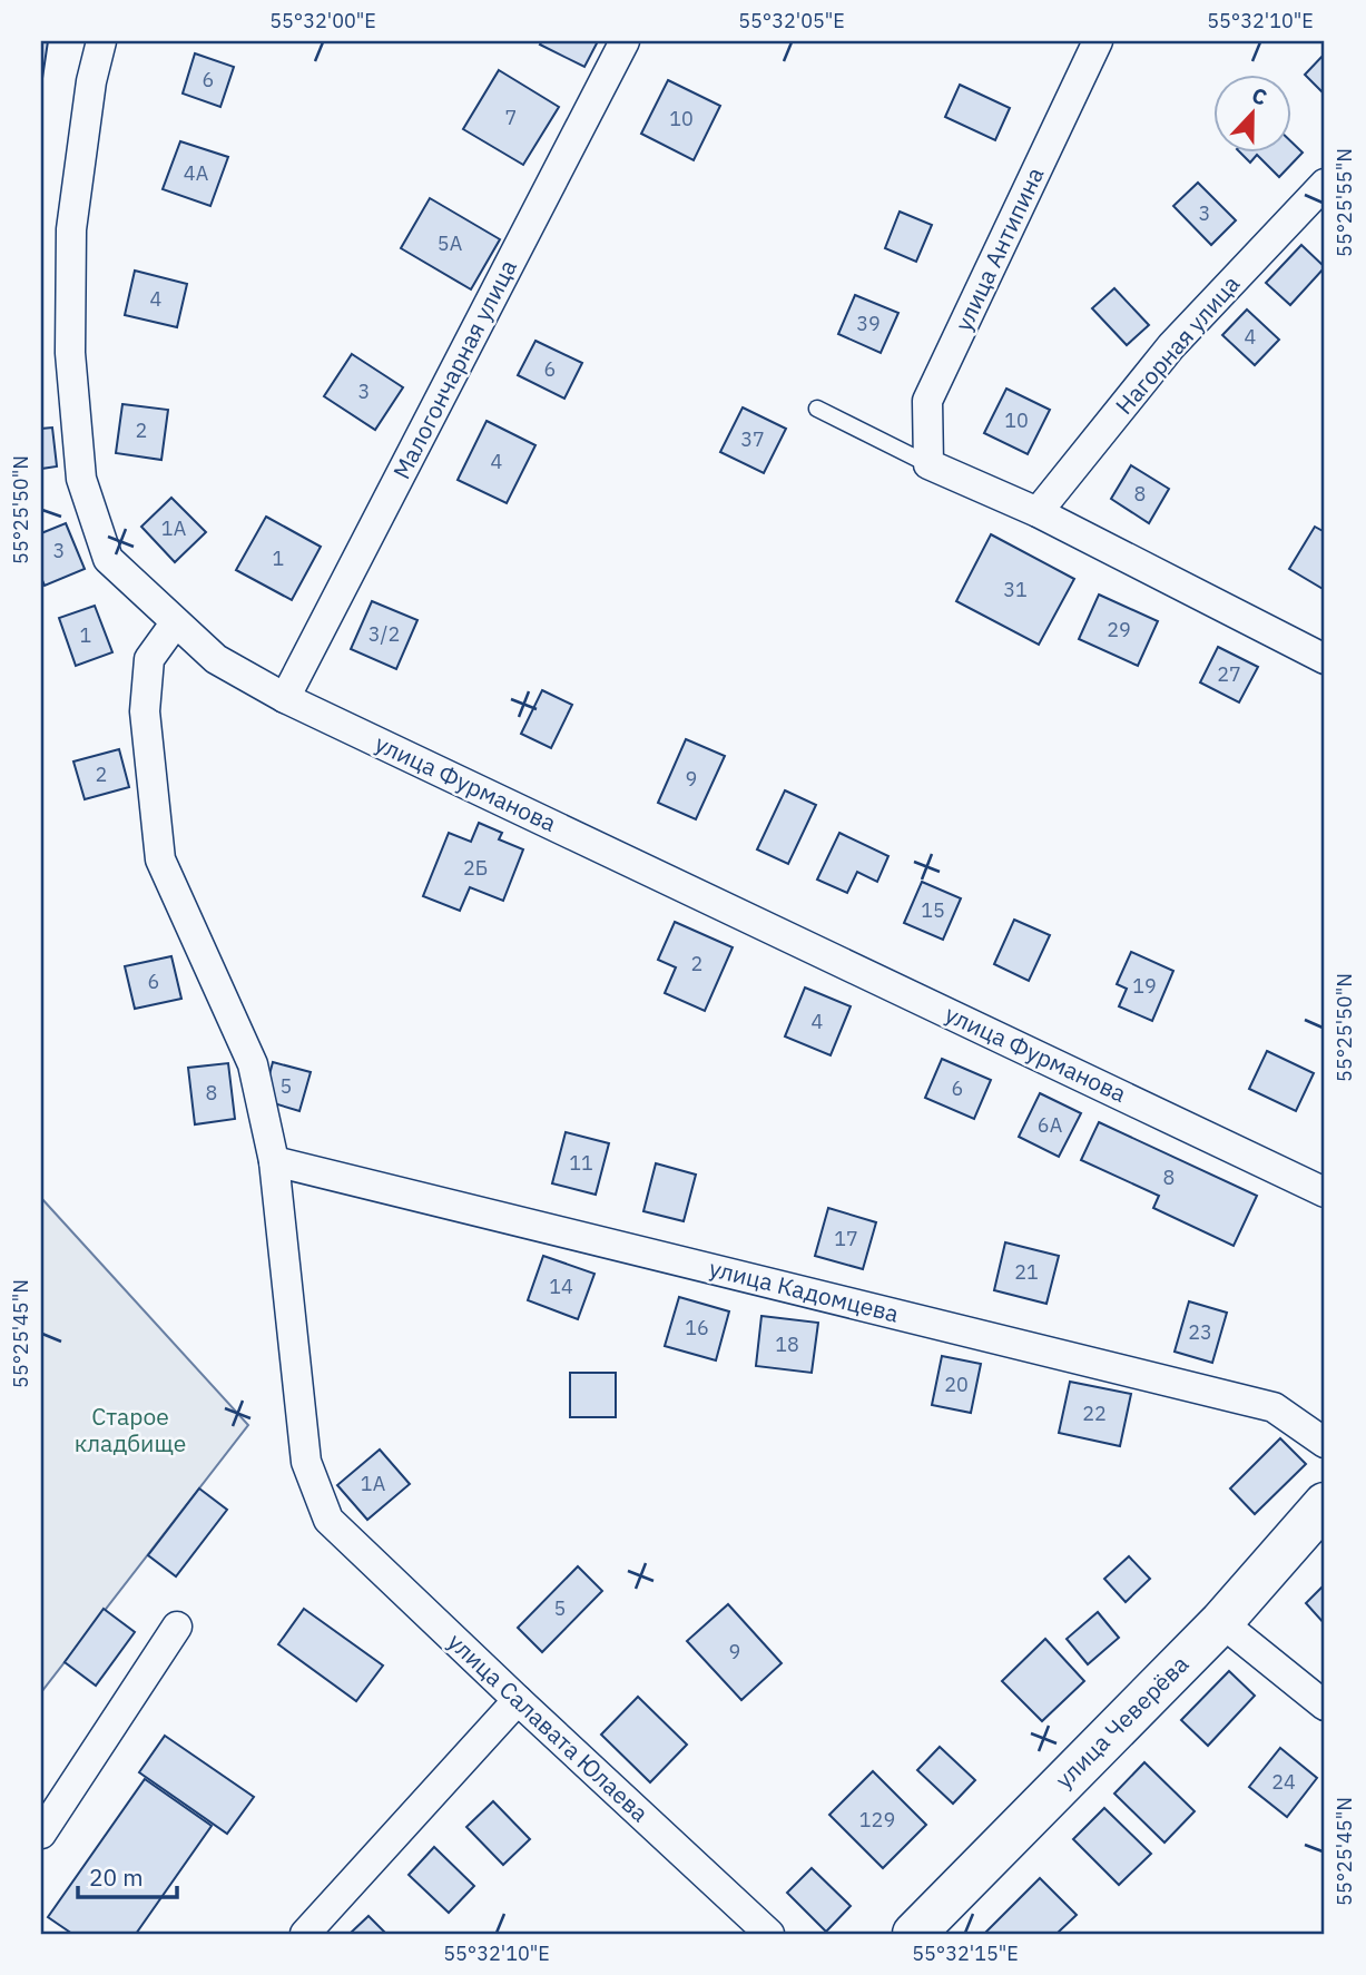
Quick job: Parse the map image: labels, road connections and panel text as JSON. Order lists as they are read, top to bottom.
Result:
{
  "streets": {
    "street": [
      "улица Антипина",
      "Нагорная улица",
      "Малогончарная улица",
      "улица Фурманова",
      "улица Кадомцева",
      "улица Чеверёва",
      "улица Салавата Юлаева"
    ]
  },
  "crossings": [
    ["Малогончарная улица", "улица Фурманова"],
    ["улица Кадомцева", "улица Салавата Юлаева"]
  ],
  "parks": ["Старое кладбище"],
  "house_numbers": [
    "6",
    "7",
    "10",
    "4А",
    "3",
    "5А",
    "4",
    "39",
    "4",
    "6",
    "3",
    "10",
    "2",
    "37",
    "4",
    "8",
    "1А",
    "3",
    "1",
    "31",
    "29",
    "3/2",
    "1",
    "27",
    "2",
    "9",
    "2Б",
    "15",
    "2",
    "6",
    "19",
    "4",
    "5",
    "6",
    "8",
    "6А",
    "11",
    "8",
    "17",
    "21",
    "14",
    "16",
    "23",
    "18",
    "20",
    "22",
    "1А",
    "5",
    "9",
    "24",
    "129"
  ],
  "scale_bar": "20 m",
  "north": "top",
  "coordinates": [
    "55°32'00\"E",
    "55°32'05\"E",
    "55°32'10\"E",
    "55°25'55\"N",
    "55°25'50\"N",
    "55°25'45\"N",
    "55°32'15\"E"
  ]
}
